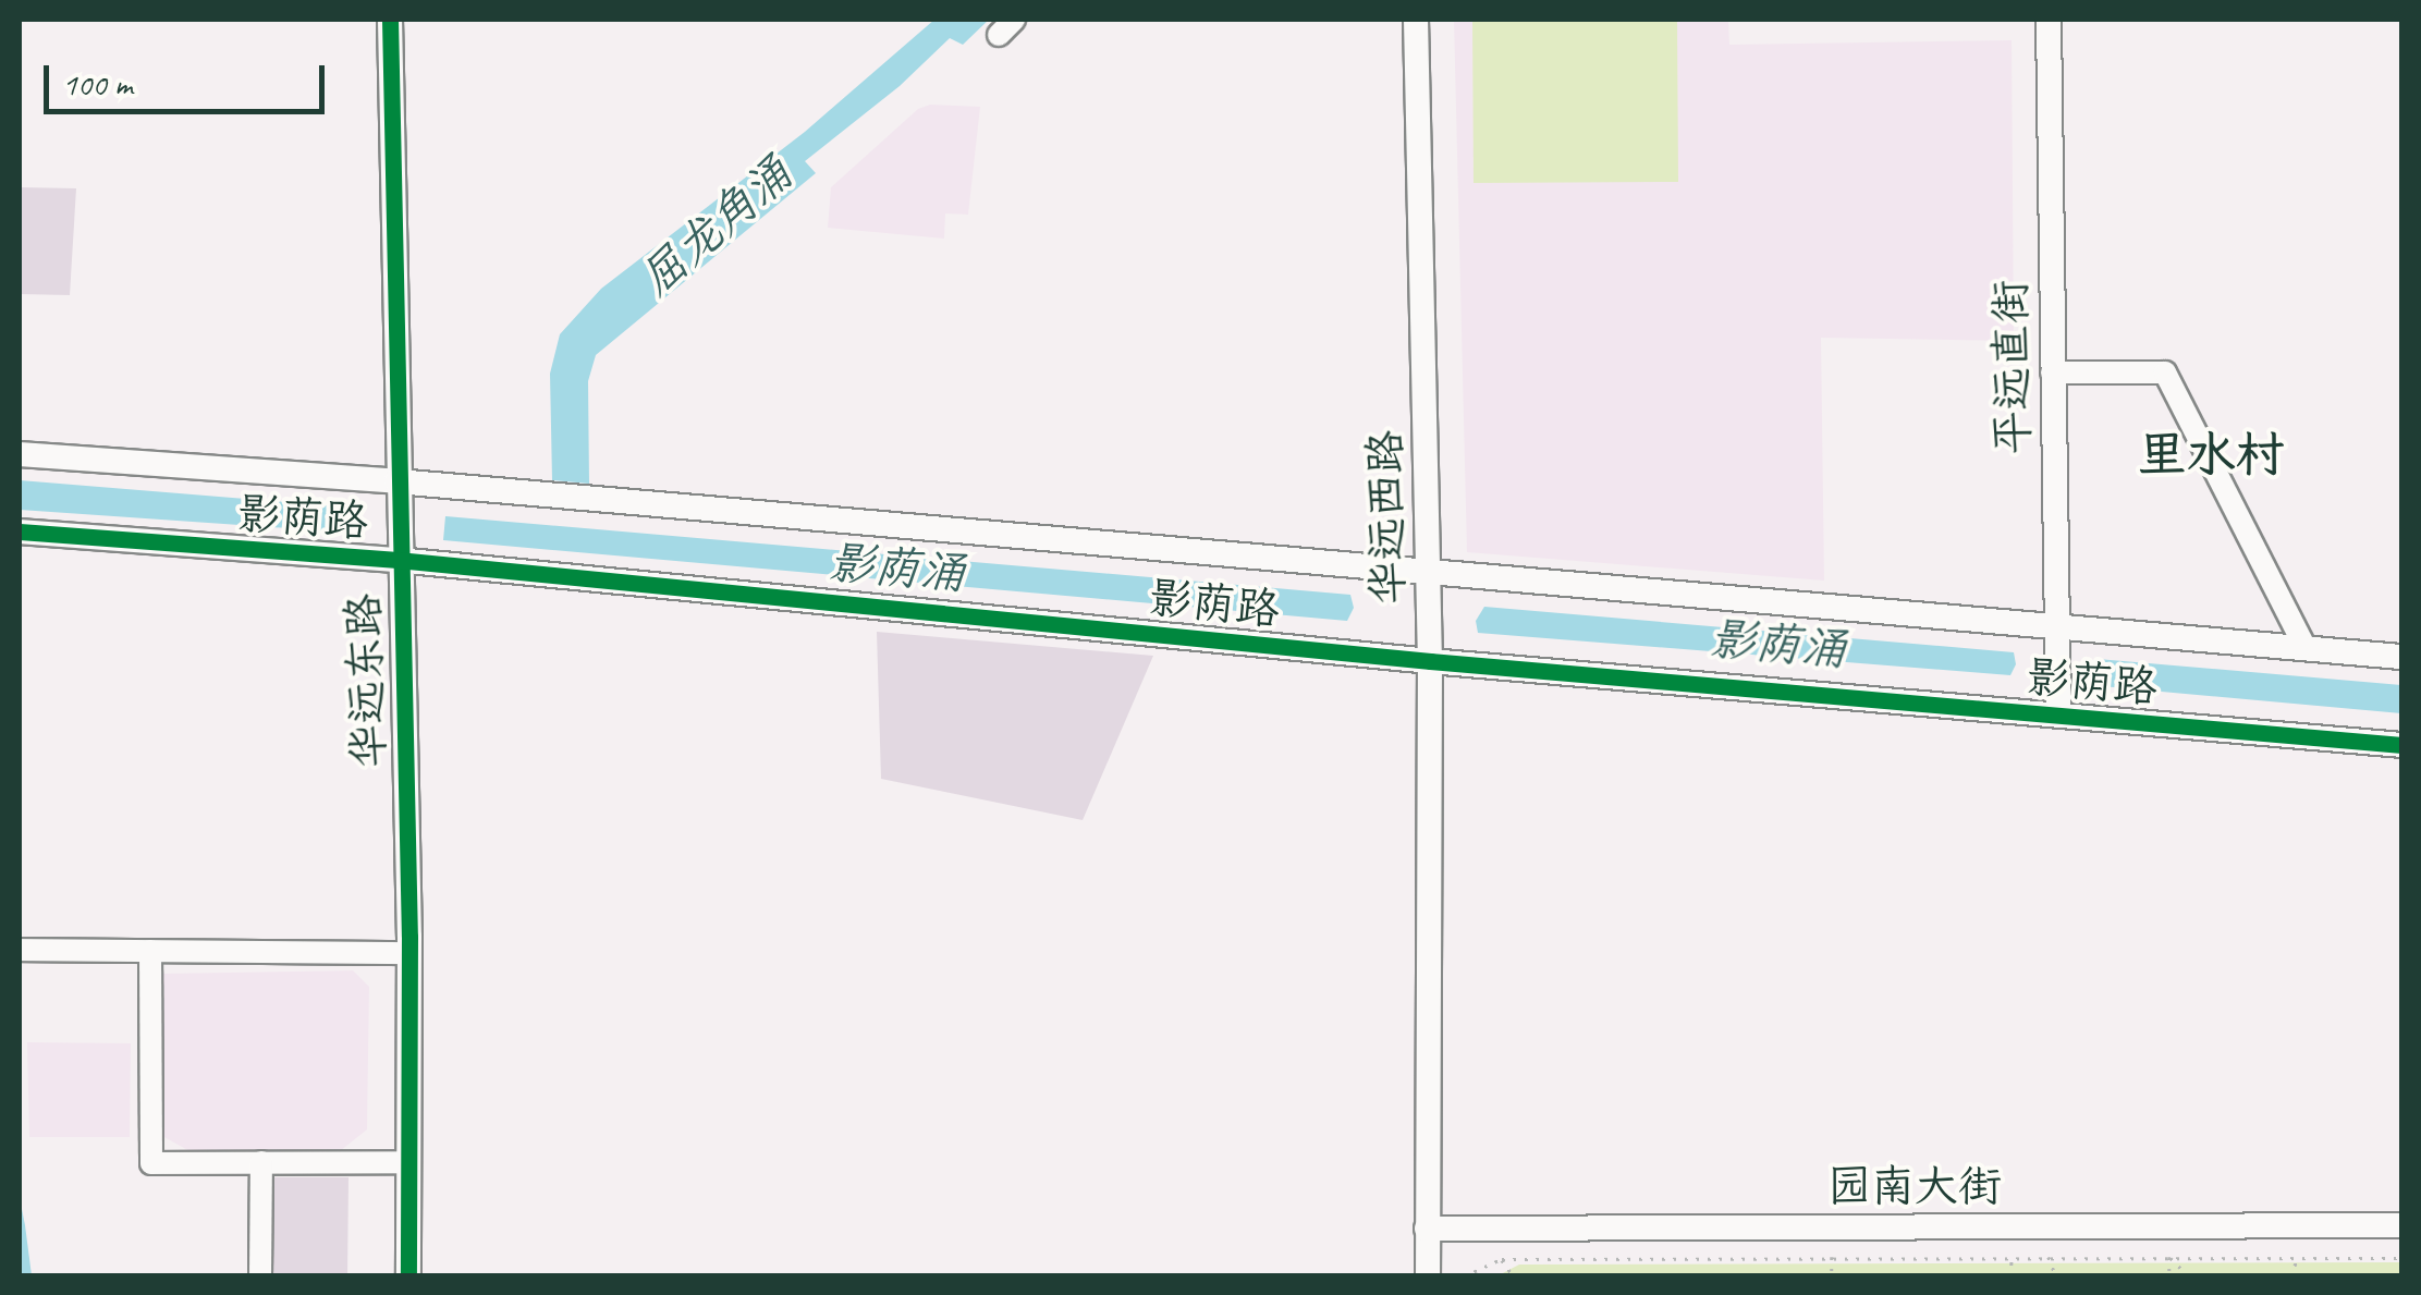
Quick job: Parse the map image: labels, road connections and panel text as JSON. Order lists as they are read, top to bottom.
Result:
{
  "streets": {
    "street": [
      "平远直街",
      "影荫路",
      "华远西路",
      "华远东路",
      "园南大街"
    ]
  },
  "crossings": [
    ["平远直街", "影荫路"],
    ["影荫路", "华远西路"],
    ["影荫路", "华远东路"],
    ["华远西路", "园南大街"]
  ],
  "districts": ["里水村"],
  "water": ["屈龙角涌", "影荫涌"],
  "scale_bar": "100 m"
}
